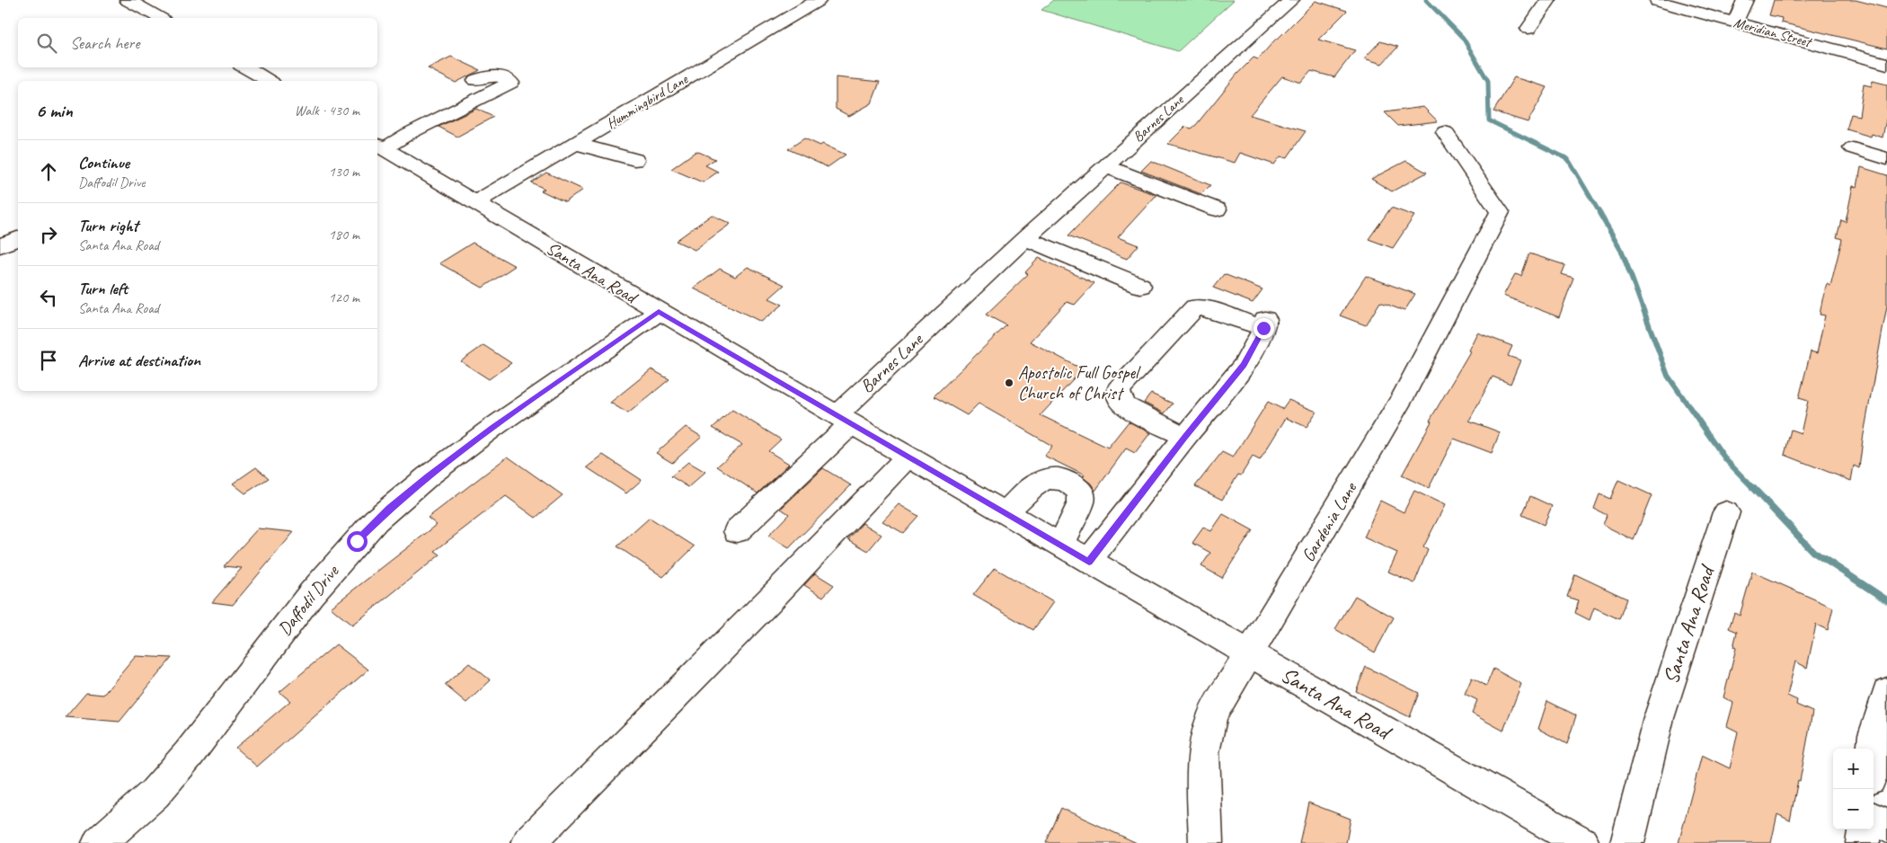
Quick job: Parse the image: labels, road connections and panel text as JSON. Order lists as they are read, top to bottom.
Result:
{
  "streets": {
    "street": [
      "Meridian Street",
      "Hummingbird Lane",
      "Barnes Lane",
      "Santa Ana Road",
      "Gardenia Lane",
      "Daffodil Drive"
    ]
  },
  "crossings": [
    ["Hummingbird Lane", "Santa Ana Road"],
    ["Barnes Lane", "Santa Ana Road"],
    ["Santa Ana Road", "Gardenia Lane"],
    ["Santa Ana Road", "Daffodil Drive"]
  ],
  "places": ["Apostolic Full Gospel Church of Christ"],
  "page": {
    "search": "Search here",
    "heading": ["6 min", "Walk · 430 m"],
    "list": [
      ["Continue", "Daffodil Drive", "130 m"],
      ["Turn right", "Santa Ana Road", "180 m"],
      ["Turn left", "Santa Ana Road", "120 m"],
      "Arrive at destination"
    ],
    "map_buttons": ["+", "−"]
  }
}
